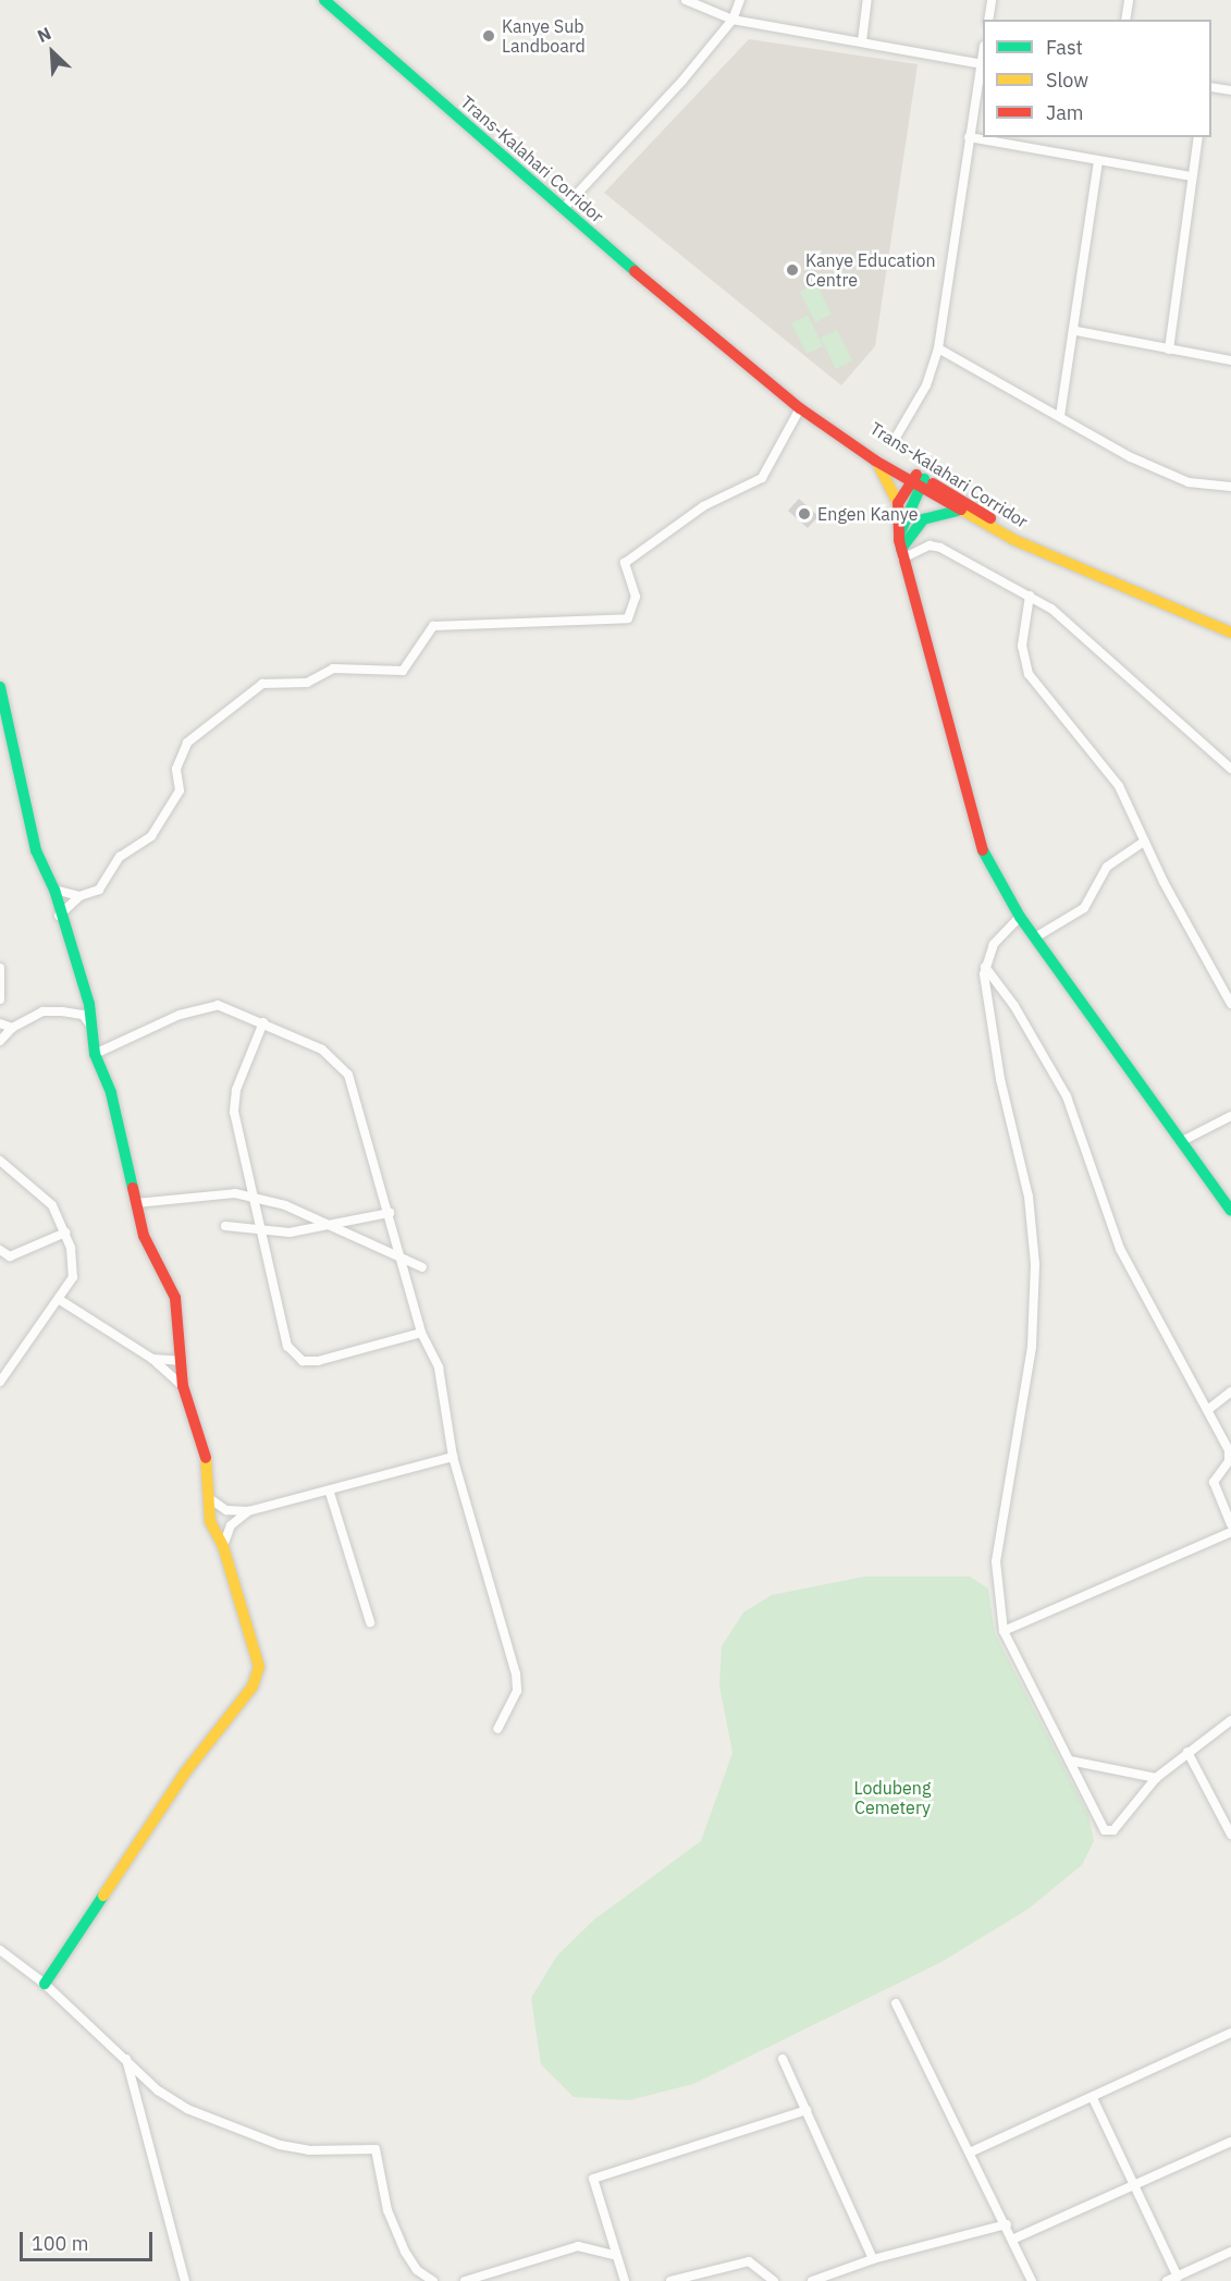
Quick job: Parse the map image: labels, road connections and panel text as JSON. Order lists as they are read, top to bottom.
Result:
{
  "streets": {
    "main road": ["Trans-Kalahari Corridor"]
  },
  "parks": ["Lodubeng Cemetery"],
  "places": ["Kanye Sub Landboard", "Kanye Education Centre", "Engen Kanye"],
  "legend": ["Fast", "Slow", "Jam"],
  "scale_bar": "100 m",
  "north": "top left"
}
